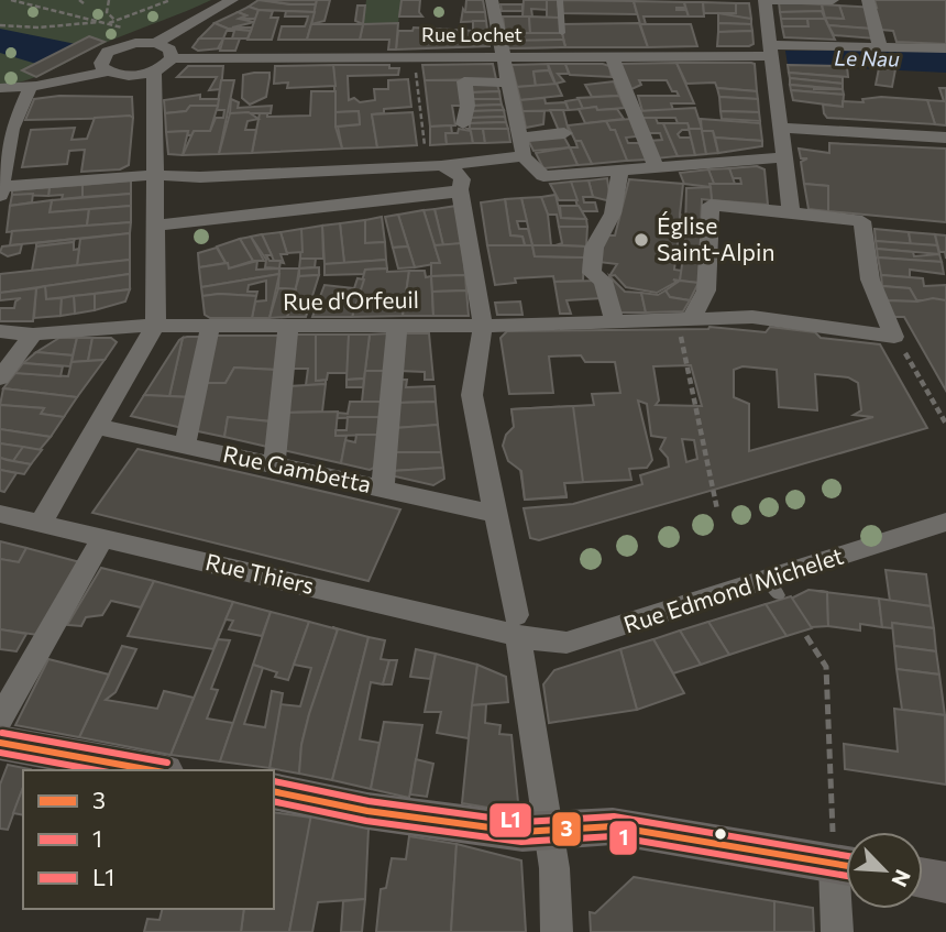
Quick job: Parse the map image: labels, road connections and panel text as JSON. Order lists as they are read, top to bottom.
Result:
{
  "streets": {
    "street": [
      "Rue Lochet",
      "Rue d'Orfeuil",
      "Rue Gambetta",
      "Rue Thiers",
      "Rue Edmond Michelet"
    ]
  },
  "crossings": [
    ["Rue Thiers", "Rue Edmond Michelet"]
  ],
  "water": ["Le Nau"],
  "places": ["Église Saint-Alpin"],
  "lines": ["transit line L1", "transit line 3", "transit line 1"],
  "legend": ["3", "1", "L1"],
  "north": "bottom right"
}
